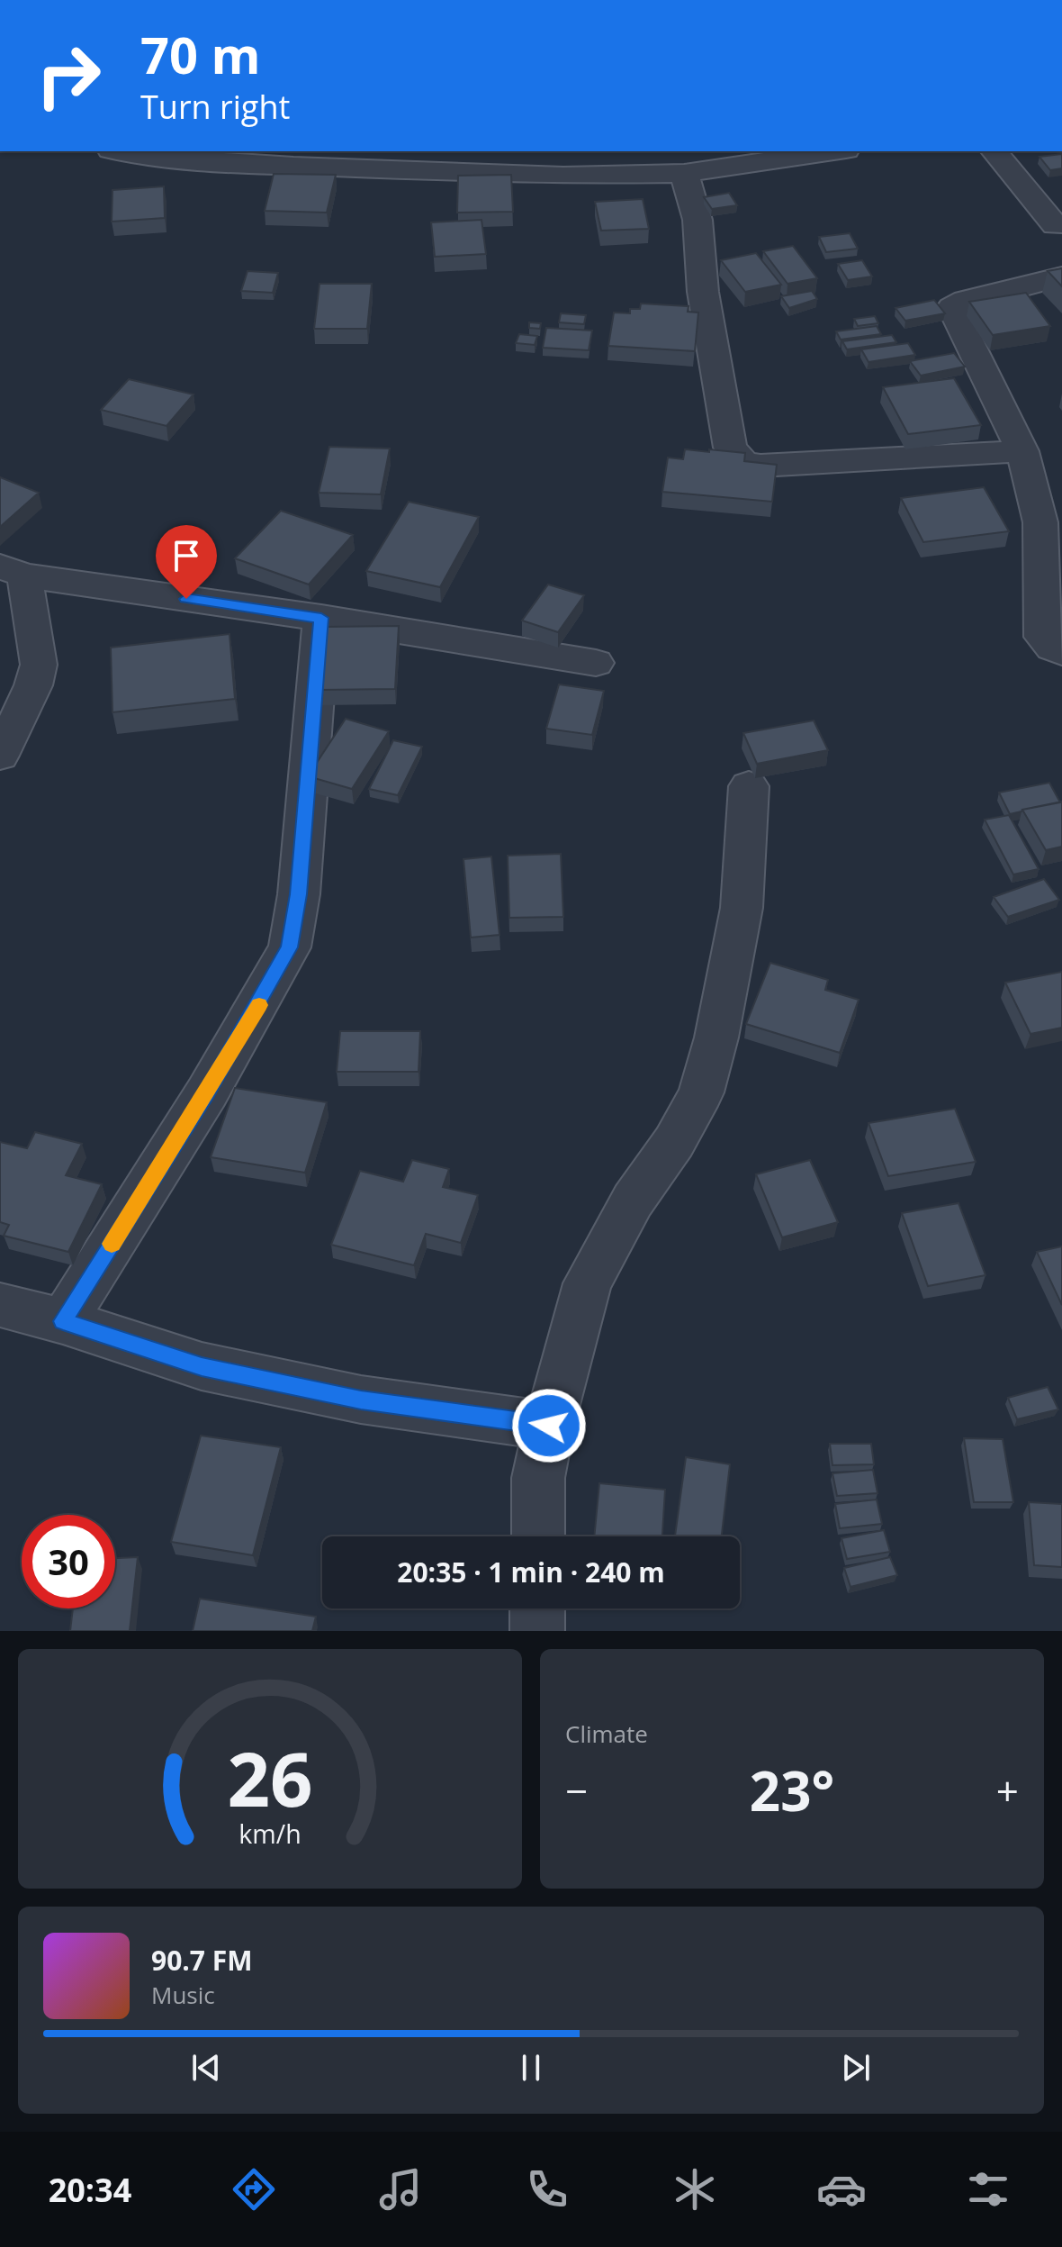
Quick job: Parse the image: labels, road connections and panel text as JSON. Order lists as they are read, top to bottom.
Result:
{
  "page": {
    "turn": ["70 m", "Turn right"],
    "limit": "30",
    "trip": "20:35 · 1 min · 240 m",
    "tile": "Climate",
    "heat": ["−", "23°", "+"],
    "song": ["90.7 FM", "Music"],
    "tabs": "20:34",
    "gauge": ["26", "km/h"]
  }
}
